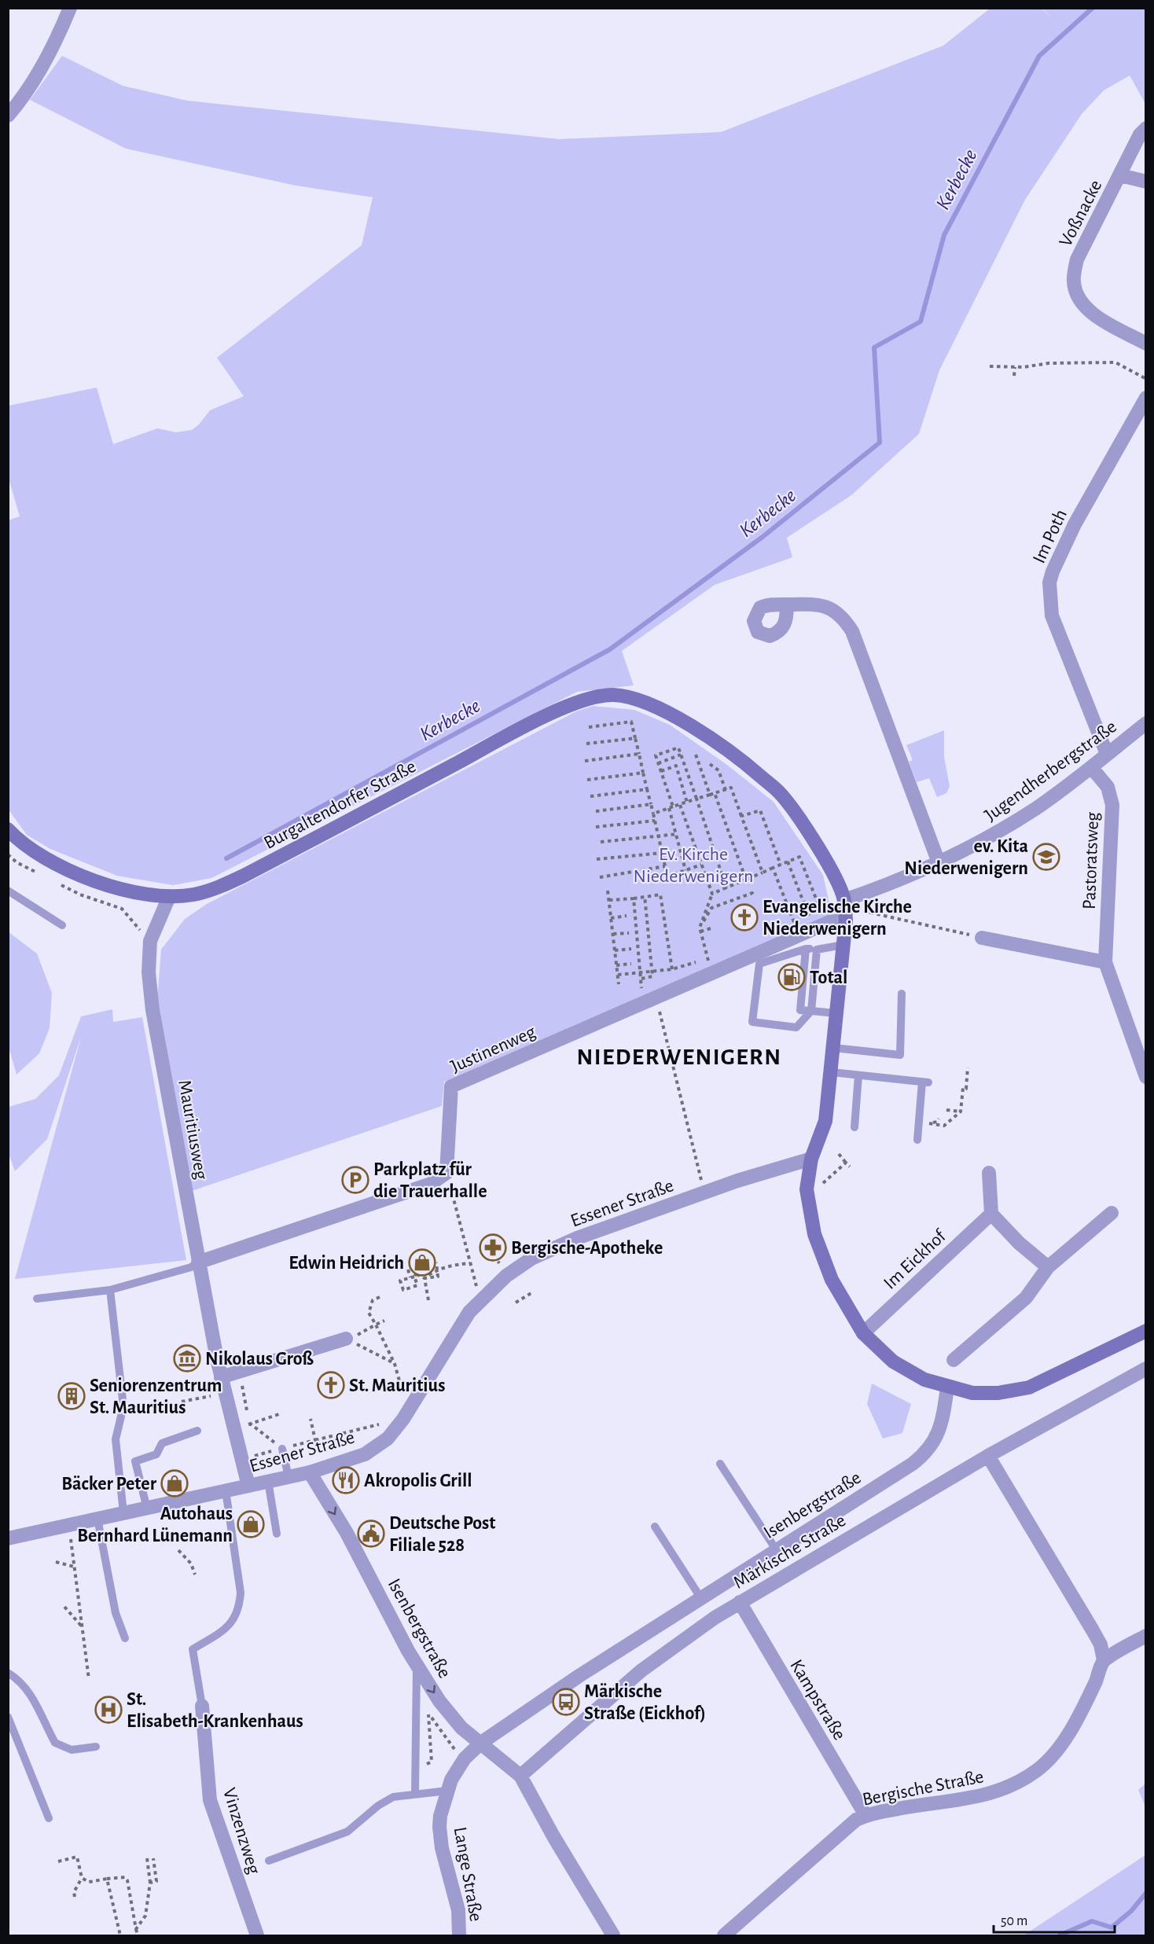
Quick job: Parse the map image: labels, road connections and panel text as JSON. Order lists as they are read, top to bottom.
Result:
{
  "streets": {
    "main road": ["Burgaltendorfer Straße"],
    "street": [
      "Voßnacke",
      "Im Poth",
      "Jugendherbergstraße",
      "Pastoratsweg",
      "Justinenweg",
      "Mauritiusweg",
      "Essener Straße",
      "Im Eickhof",
      "Isenbergstraße",
      "Märkische Straße",
      "Kampstraße",
      "Bergische Straße",
      "Vinzenzweg",
      "Lange Straße"
    ]
  },
  "crossings": [
    ["Im Poth", "Jugendherbergstraße"],
    ["Jugendherbergstraße", "Burgaltendorfer Straße"],
    ["Jugendherbergstraße", "Pastoratsweg"],
    ["Burgaltendorfer Straße", "Justinenweg"],
    ["Burgaltendorfer Straße", "Mauritiusweg"],
    ["Burgaltendorfer Straße", "Essener Straße"],
    ["Burgaltendorfer Straße", "Im Eickhof"],
    ["Burgaltendorfer Straße", "Isenbergstraße"],
    ["Mauritiusweg", "Essener Straße"],
    ["Essener Straße", "Isenbergstraße"],
    ["Isenbergstraße", "Lange Straße"],
    ["Märkische Straße", "Kampstraße"],
    ["Kampstraße", "Bergische Straße"]
  ],
  "districts": ["NIEDERWENIGERN"],
  "water": ["Kerbecke"],
  "parks": ["Ev. Kirche Niederwenigern"],
  "places": {
    "school or university": ["ev. Kita Niederwenigern"],
    "church": ["Evangelische Kirche Niederwenigern", "St. Mauritius"],
    "fuel station": ["Total"],
    "parking": ["Parkplatz für die Trauerhalle"],
    "pharmacy": ["Bergische-Apotheke"],
    "shop": ["Edwin Heidrich", "Bäcker Peter", "Autohaus Bernhard Lünemann"],
    "museum": ["Nikolaus Groß"],
    "building": ["Seniorenzentrum St. Mauritius"],
    "restaurant": ["Akropolis Grill"],
    "public building": ["Deutsche Post Filiale 528"],
    "bus stop": ["Märkische Straße (Eickhof)"],
    "hospital": ["St. Elisabeth-Krankenhaus"]
  },
  "scale_bar": "50 m"
}
